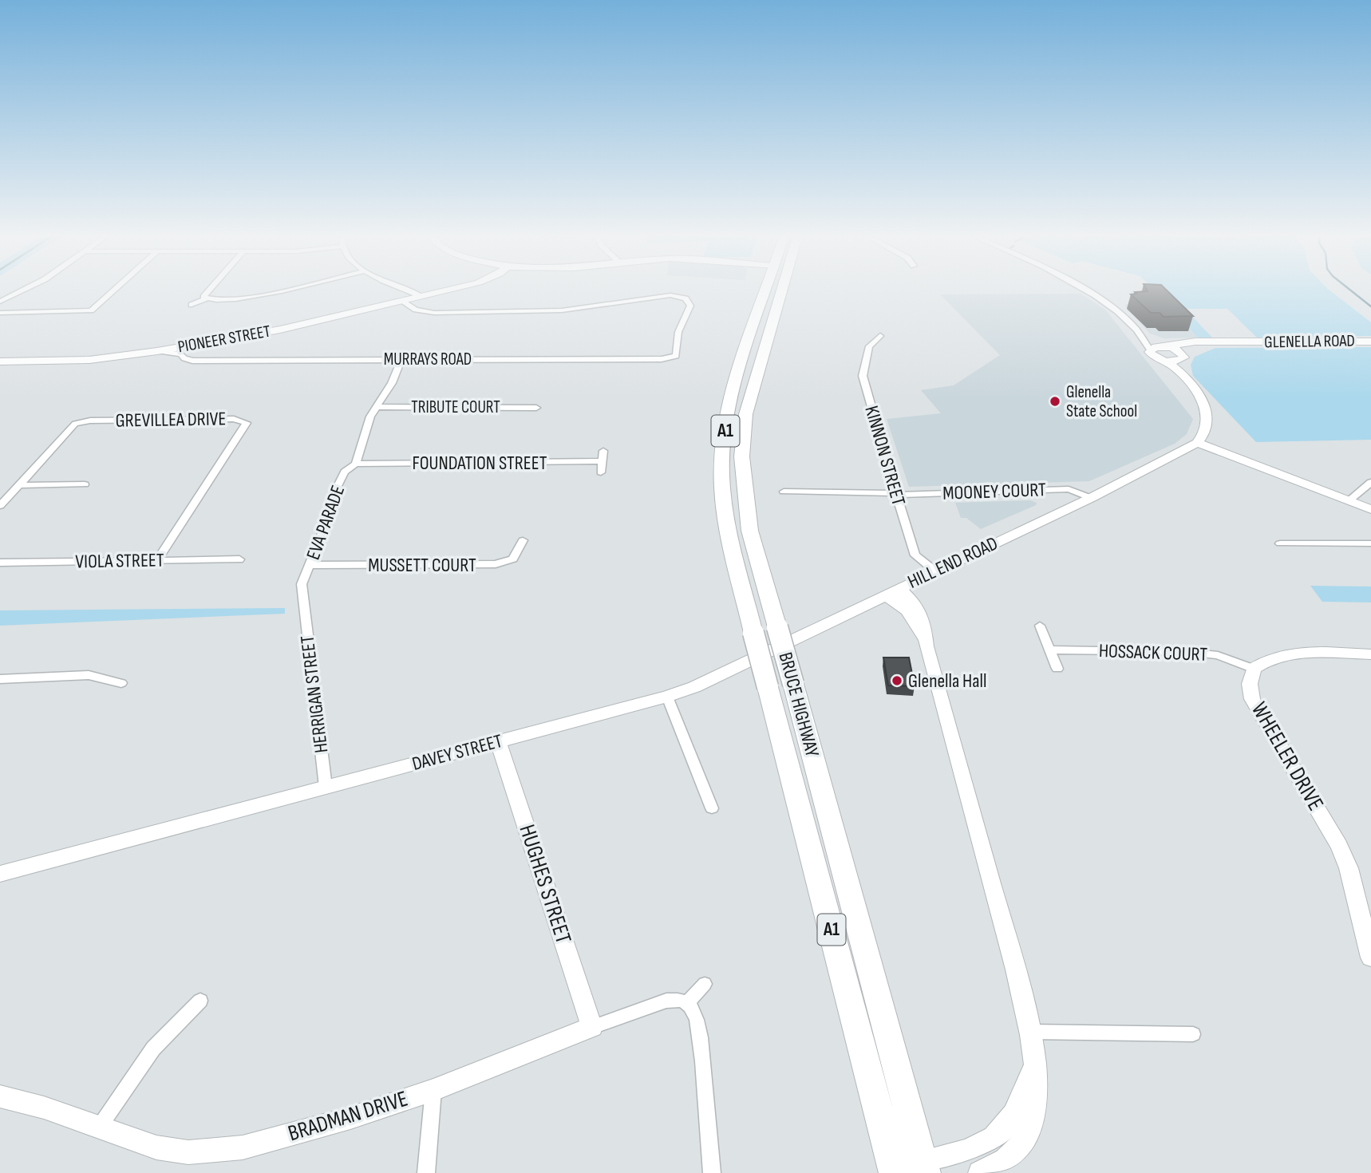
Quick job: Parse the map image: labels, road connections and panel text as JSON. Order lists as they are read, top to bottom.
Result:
{
  "streets": {
    "highway": ["A1", "BRUCE HIGHWAY"],
    "street": [
      "PIONEER STREET",
      "GLENELLA ROAD",
      "MURRAYS ROAD",
      "TRIBUTE COURT",
      "GREVILLEA DRIVE",
      "KINNON STREET",
      "FOUNDATION STREET",
      "MOONEY COURT",
      "EVA PARADE",
      "VIOLA STREET",
      "HILL END ROAD",
      "MUSSETT COURT",
      "HOSSACK COURT",
      "HERRIGAN STREET",
      "DAVEY STREET",
      "WHEELER DRIVE",
      "HUGHES STREET",
      "BRADMAN DRIVE"
    ]
  },
  "crossings": [
    ["PIONEER STREET", "MURRAYS ROAD"],
    ["MURRAYS ROAD", "EVA PARADE"],
    ["TRIBUTE COURT", "EVA PARADE"],
    ["GREVILLEA DRIVE", "VIOLA STREET"],
    ["KINNON STREET", "MOONEY COURT"],
    ["KINNON STREET", "HILL END ROAD"],
    ["FOUNDATION STREET", "EVA PARADE"],
    ["MOONEY COURT", "HILL END ROAD"],
    ["EVA PARADE", "MUSSETT COURT"],
    ["EVA PARADE", "HERRIGAN STREET"],
    ["HILL END ROAD", "DAVEY STREET"],
    ["HOSSACK COURT", "WHEELER DRIVE"],
    ["HERRIGAN STREET", "DAVEY STREET"],
    ["DAVEY STREET", "HUGHES STREET"],
    ["HUGHES STREET", "BRADMAN DRIVE"]
  ],
  "places": ["Glenella State School", "Glenella Hall"]
}
